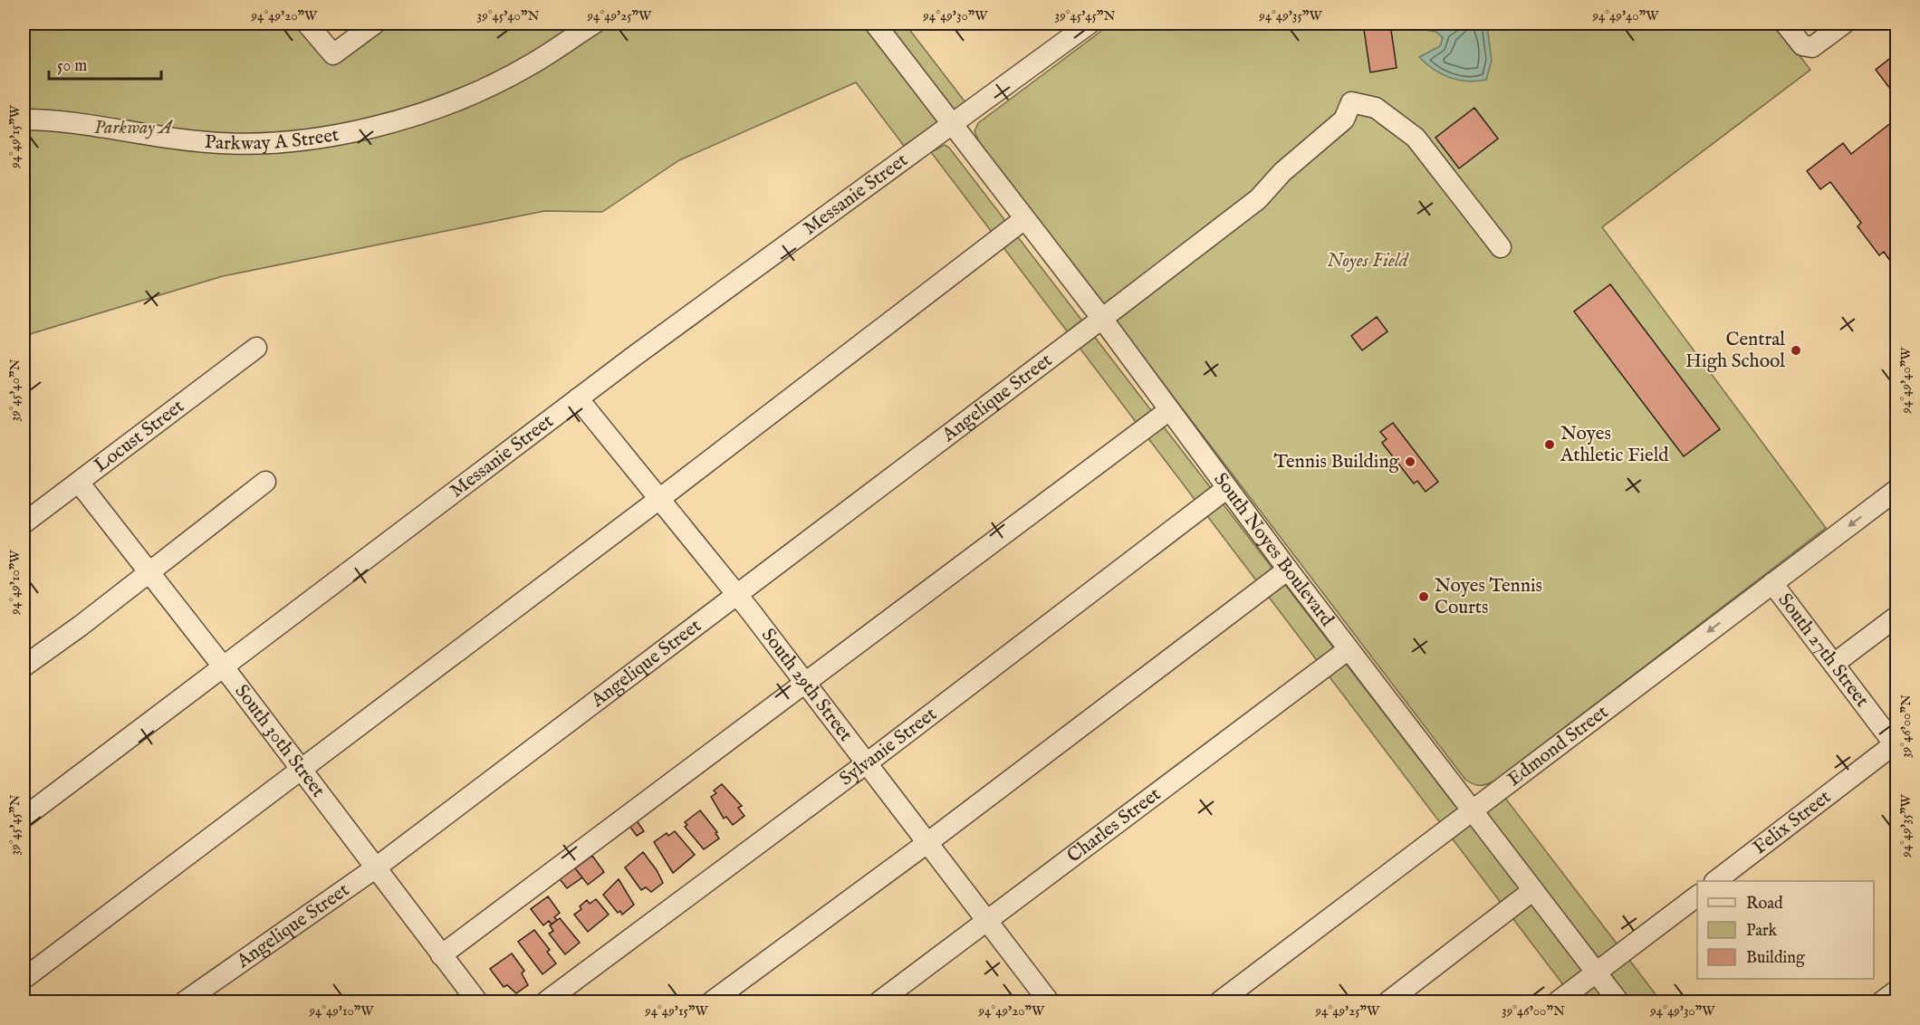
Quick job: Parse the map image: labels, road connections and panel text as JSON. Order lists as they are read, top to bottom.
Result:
{
  "streets": {
    "street": [
      "Parkway A Street",
      "Messanie Street",
      "Angelique Street",
      "Locust Street",
      "South Noyes Boulevard",
      "South 27th Street",
      "South 29th Street",
      "South 30th Street",
      "Edmond Street",
      "Sylvanie Street",
      "Felix Street",
      "Charles Street"
    ]
  },
  "crossings": [
    ["Messanie Street", "South Noyes Boulevard"],
    ["Messanie Street", "South 29th Street"],
    ["Messanie Street", "South 30th Street"],
    ["Angelique Street", "South Noyes Boulevard"],
    ["Angelique Street", "South 29th Street"],
    ["Angelique Street", "South 30th Street"],
    ["Locust Street", "South 30th Street"],
    ["South Noyes Boulevard", "Edmond Street"],
    ["South Noyes Boulevard", "Sylvanie Street"],
    ["South Noyes Boulevard", "Charles Street"],
    ["South 27th Street", "Edmond Street"],
    ["South 27th Street", "Felix Street"],
    ["South 29th Street", "Sylvanie Street"],
    ["South 29th Street", "Charles Street"]
  ],
  "one_way": ["Edmond Street"],
  "parks": ["Parkway A", "Noyes Field"],
  "places": [
    "Central High School",
    "Noyes Athletic Field",
    "Tennis Building",
    "Noyes Tennis Courts"
  ],
  "legend": ["Road", "Park", "Building"],
  "scale_bar": "50 m",
  "coordinates": [
    "94°49'20\"W",
    "39°45'40\"N",
    "94°49'25\"W",
    "94°49'30\"W",
    "39°45'45\"N",
    "94°49'35\"W",
    "94°49'40\"W",
    "94°49'15\"W",
    "94°49'10\"W",
    "39°46'00\"N"
  ]
}
